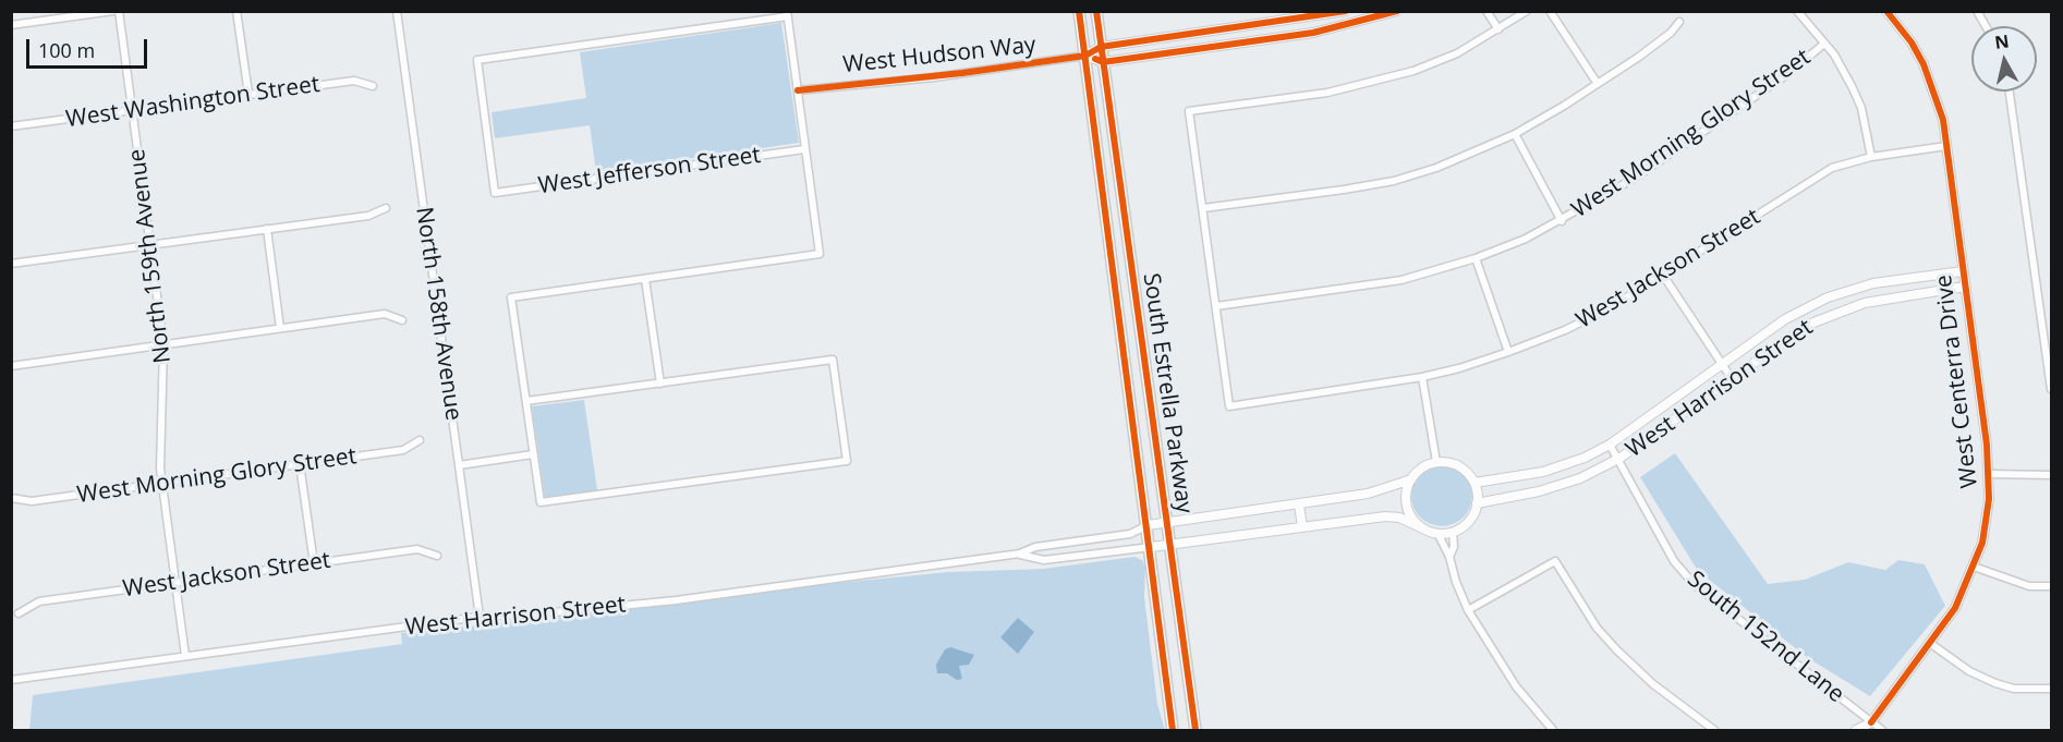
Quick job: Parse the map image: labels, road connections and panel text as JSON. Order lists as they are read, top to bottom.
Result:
{
  "streets": {
    "main road": ["South Estrella Parkway"],
    "street": [
      "West Hudson Way",
      "West Washington Street",
      "West Morning Glory Street",
      "West Jefferson Street",
      "North 159th Avenue",
      "West Jackson Street",
      "North 158th Avenue",
      "West Centerra Drive",
      "West Harrison Street",
      "South 152nd Lane"
    ]
  },
  "crossings": [
    ["West Hudson Way", "South Estrella Parkway"],
    ["West Washington Street", "North 159th Avenue"],
    ["West Morning Glory Street", "North 159th Avenue"],
    ["West Morning Glory Street", "West Jackson Street"],
    ["North 159th Avenue", "West Jackson Street"],
    ["North 159th Avenue", "West Harrison Street"],
    ["West Jackson Street", "West Centerra Drive"],
    ["North 158th Avenue", "West Harrison Street"],
    ["West Centerra Drive", "West Harrison Street"],
    ["West Centerra Drive", "South 152nd Lane"],
    ["West Harrison Street", "South Estrella Parkway"],
    ["West Harrison Street", "South 152nd Lane"]
  ],
  "scale_bar": "100 m",
  "north": "top"
}
